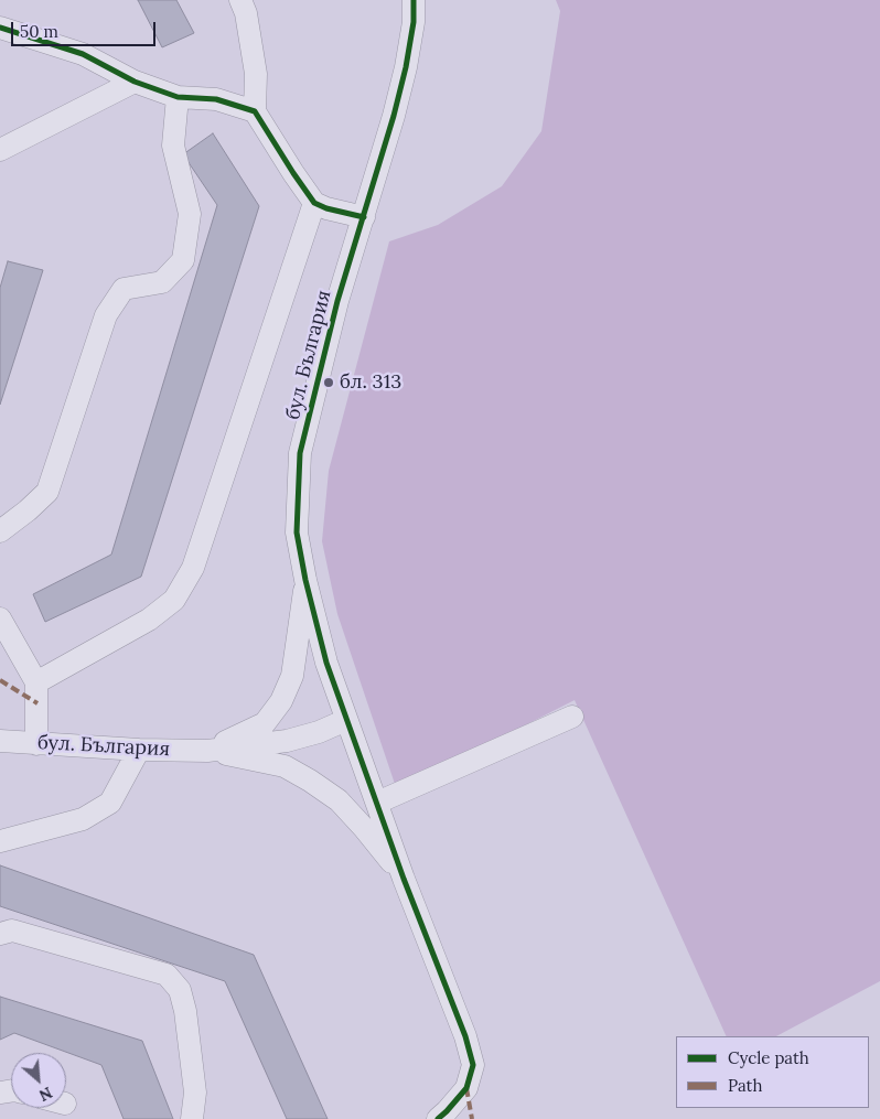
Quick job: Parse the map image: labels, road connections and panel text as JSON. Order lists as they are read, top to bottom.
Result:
{
  "streets": {
    "street": ["бул. България"]
  },
  "places": ["бл. 313"],
  "legend": ["Cycle path", "Path"],
  "scale_bar": "50 m",
  "north": "bottom right"
}
